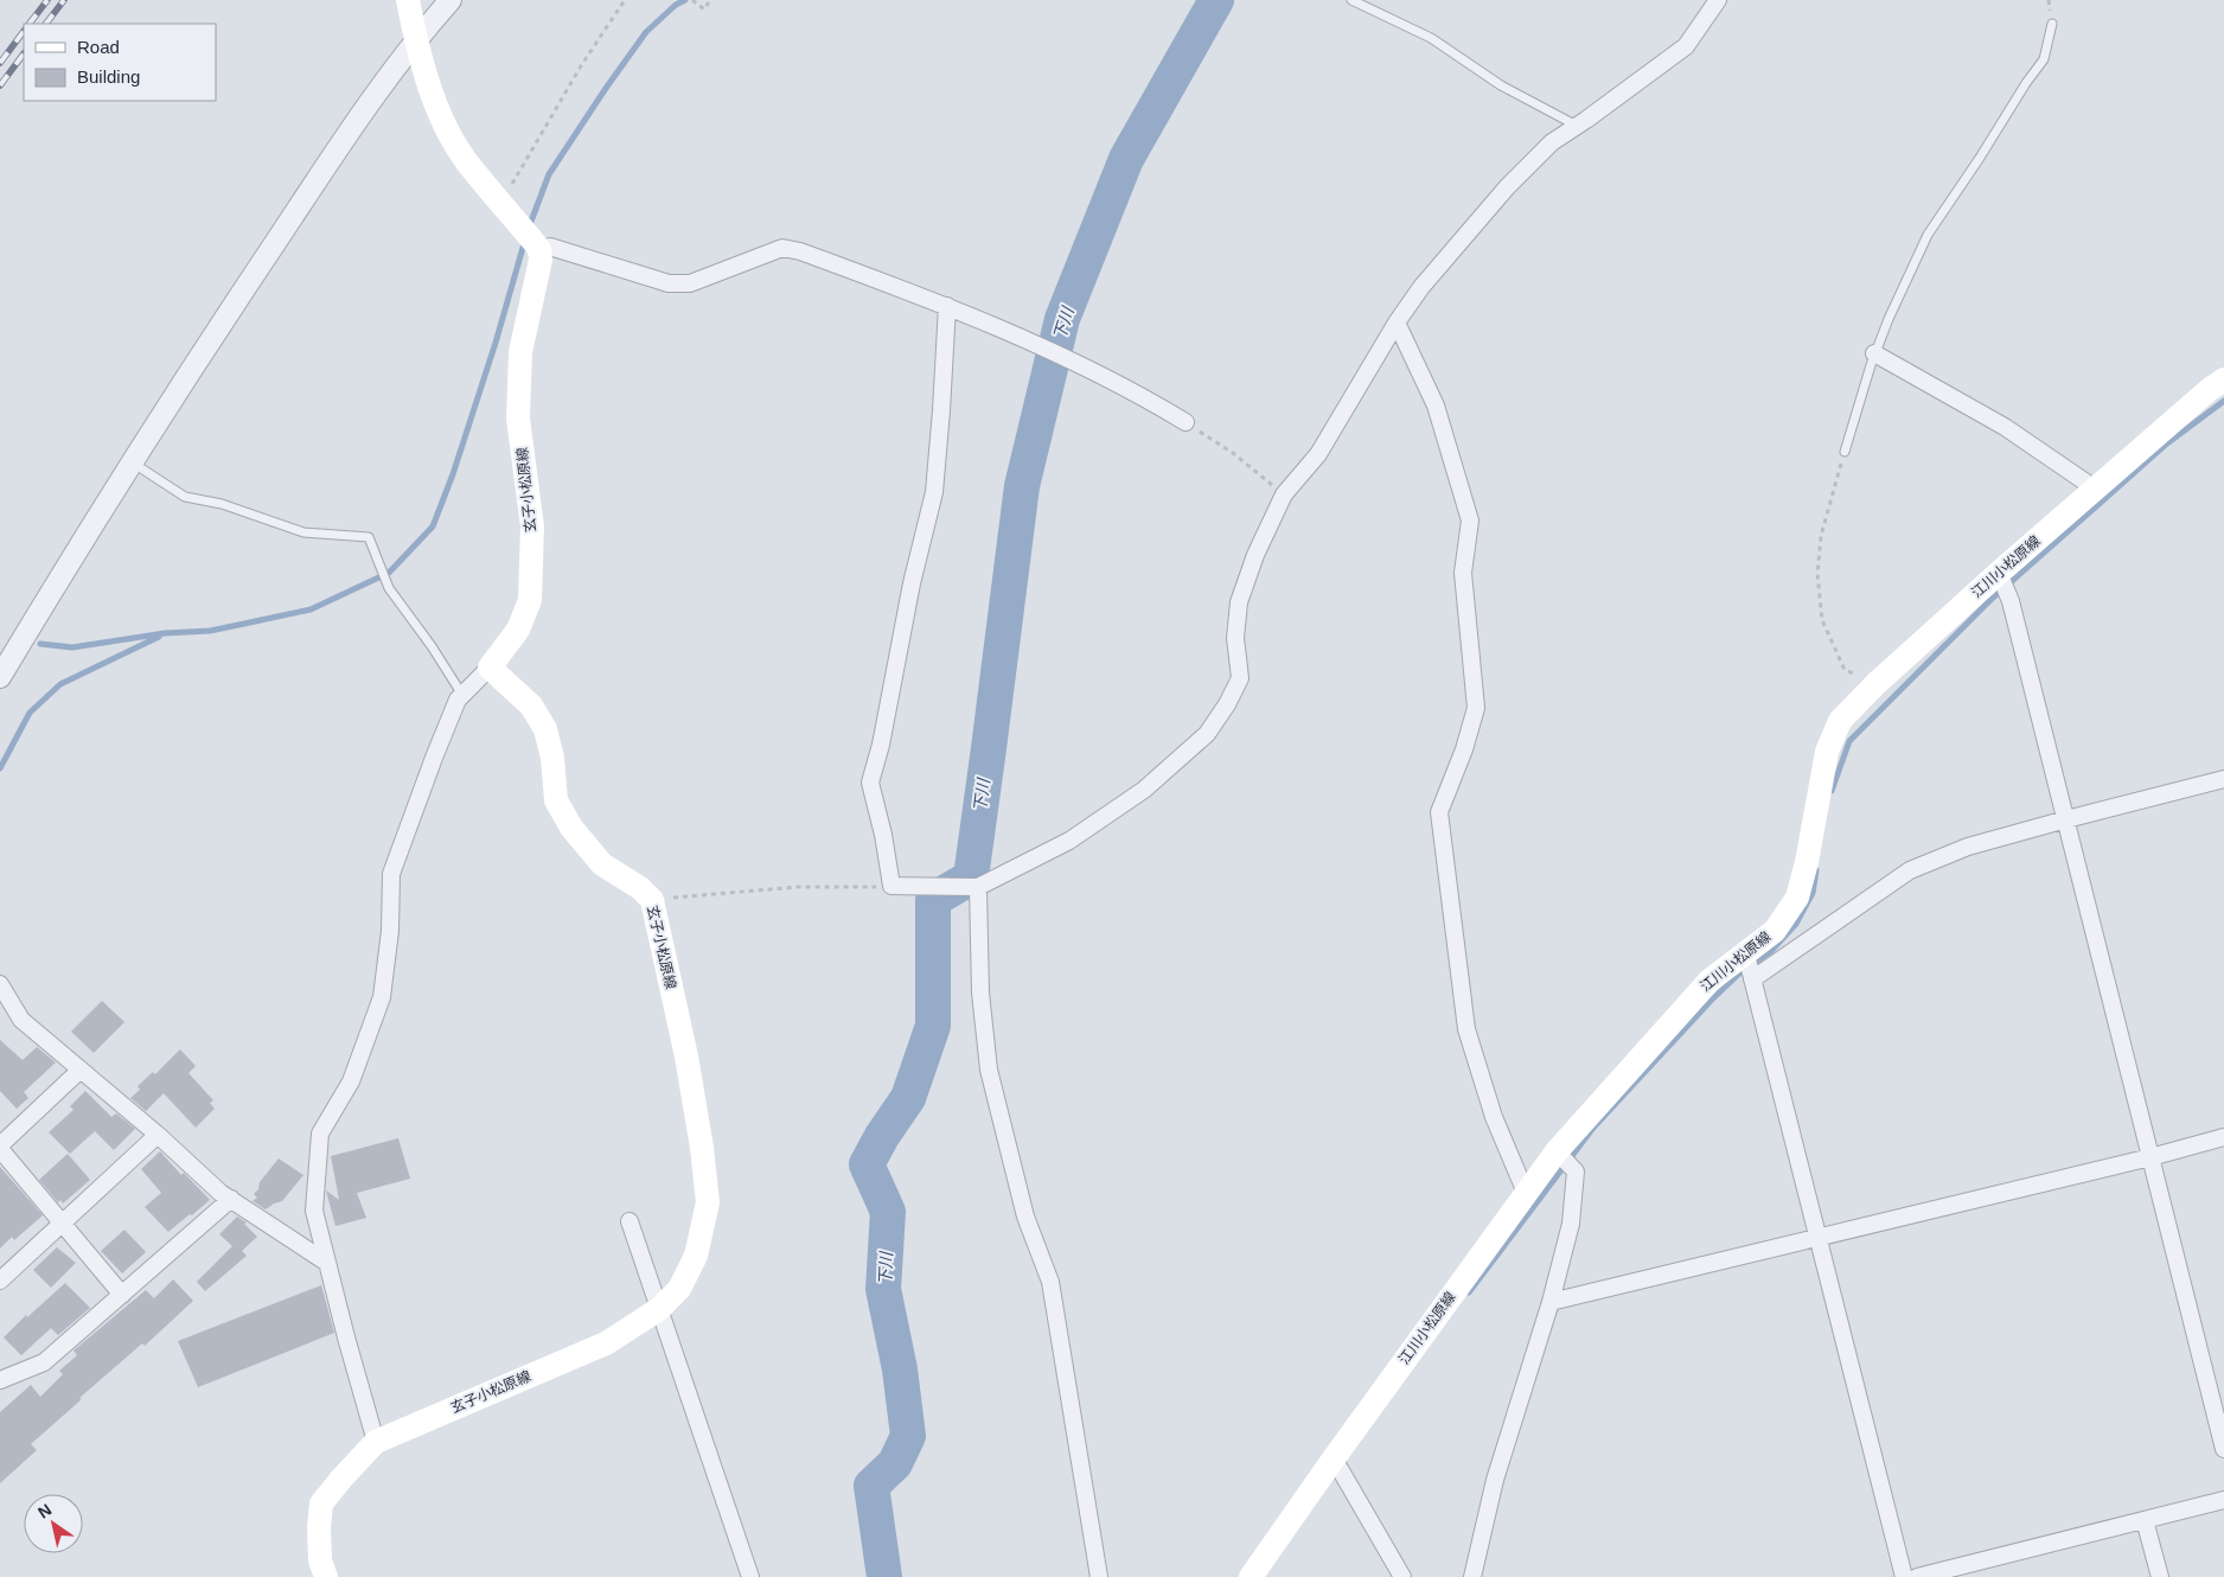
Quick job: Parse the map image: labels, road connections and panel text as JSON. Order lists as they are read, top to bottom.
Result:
{
  "streets": {
    "main road": ["玄子小松原線", "江川小松原線"]
  },
  "water": ["下川"],
  "legend": ["Road", "Building"],
  "north": "top left"
}
